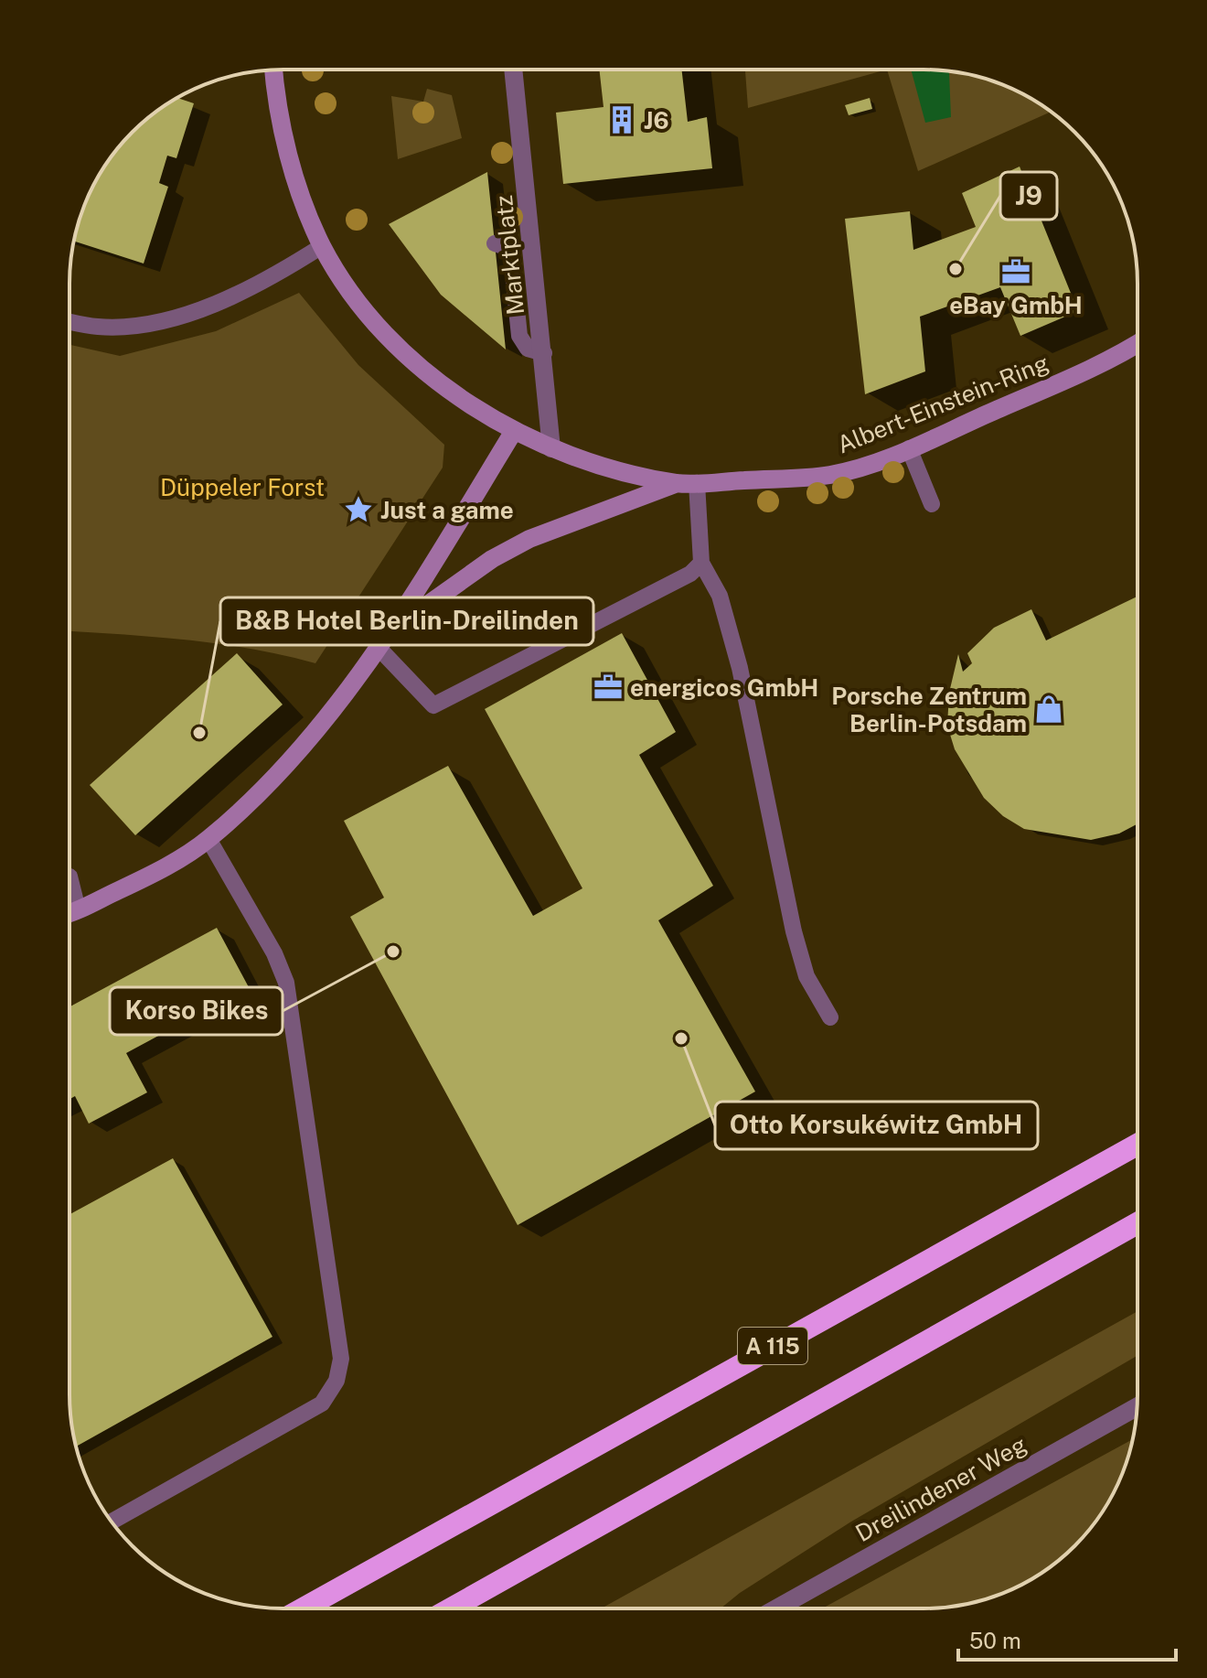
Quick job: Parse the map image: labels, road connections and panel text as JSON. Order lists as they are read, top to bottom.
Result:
{
  "streets": {
    "highway": ["A 115"],
    "street": ["Marktplatz", "Albert-Einstein-Ring", "Dreilindener Weg"]
  },
  "crossings": [
    ["Marktplatz", "Albert-Einstein-Ring"]
  ],
  "parks": ["Düppeler Forst"],
  "places": {
    "building": ["J6"],
    "other": [
      "J9",
      "B&B Hotel Berlin-Dreilinden",
      "Korso Bikes",
      "Otto Korsukéwitz GmbH"
    ],
    "office": ["eBay GmbH", "energicos GmbH"],
    "place": ["Just a game"],
    "shop": ["Porsche Zentrum Berlin-Potsdam"]
  },
  "scale_bar": "50 m"
}
